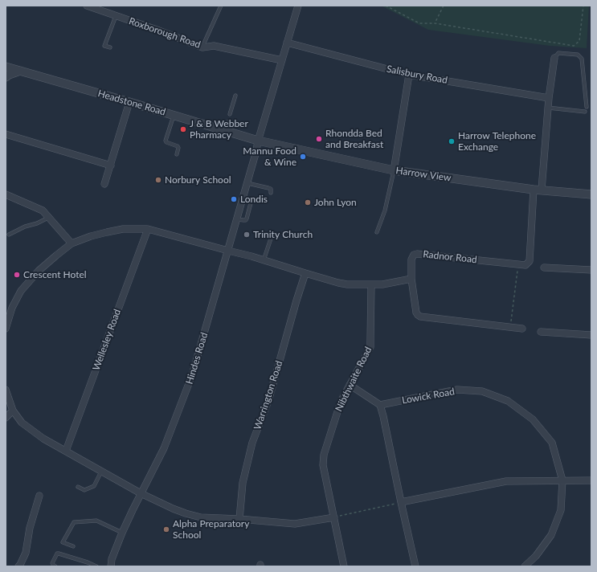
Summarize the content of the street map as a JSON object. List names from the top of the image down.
{
  "streets": {
    "street": [
      "Roxborough Road",
      "Salisbury Road",
      "Headstone Road",
      "Harrow View",
      "Radnor Road",
      "Wellesley Road",
      "Hindes Road",
      "Nibthwaite Road",
      "Warrington Road",
      "Lowick Road"
    ]
  },
  "crossings": [
    ["Roxborough Road", "Hindes Road"],
    ["Salisbury Road", "Hindes Road"],
    ["Headstone Road", "Harrow View"],
    ["Headstone Road", "Hindes Road"],
    ["Harrow View", "Hindes Road"]
  ],
  "places": [
    "J & B Webber Pharmacy",
    "Rhondda Bed and Breakfast",
    "Harrow Telephone Exchange",
    "Mannu Food & Wine",
    "Norbury School",
    "Londis",
    "John Lyon",
    "Trinity Church",
    "Crescent Hotel",
    "Alpha Preparatory School"
  ]
}
